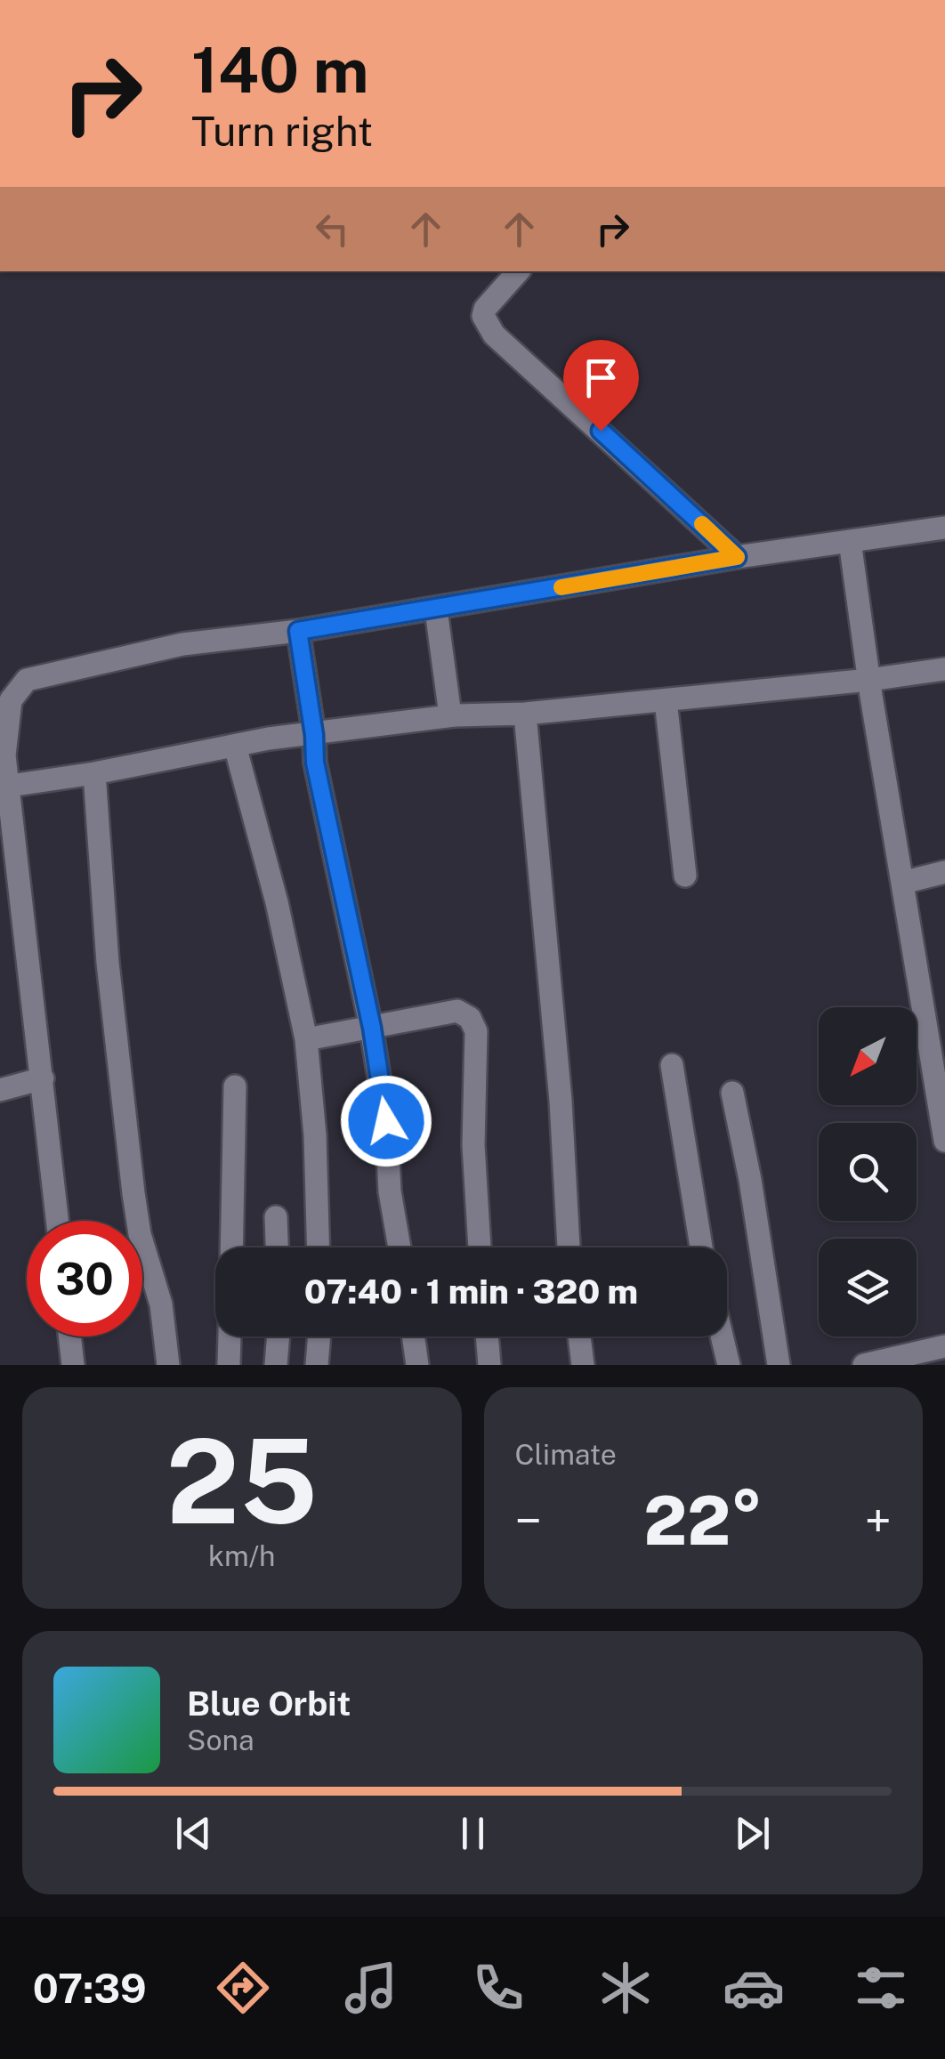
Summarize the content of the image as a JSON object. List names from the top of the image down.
{
  "north": "bottom left",
  "page": {
    "turn": ["140 m", "Turn right"],
    "limit": "30",
    "trip": "07:40 · 1 min · 320 m",
    "tile": [
      ["25", "km/h"],
      "Climate"
    ],
    "heat": ["−", "22°", "+"],
    "song": ["Blue Orbit", "Sona"],
    "tabs": "07:39"
  }
}
